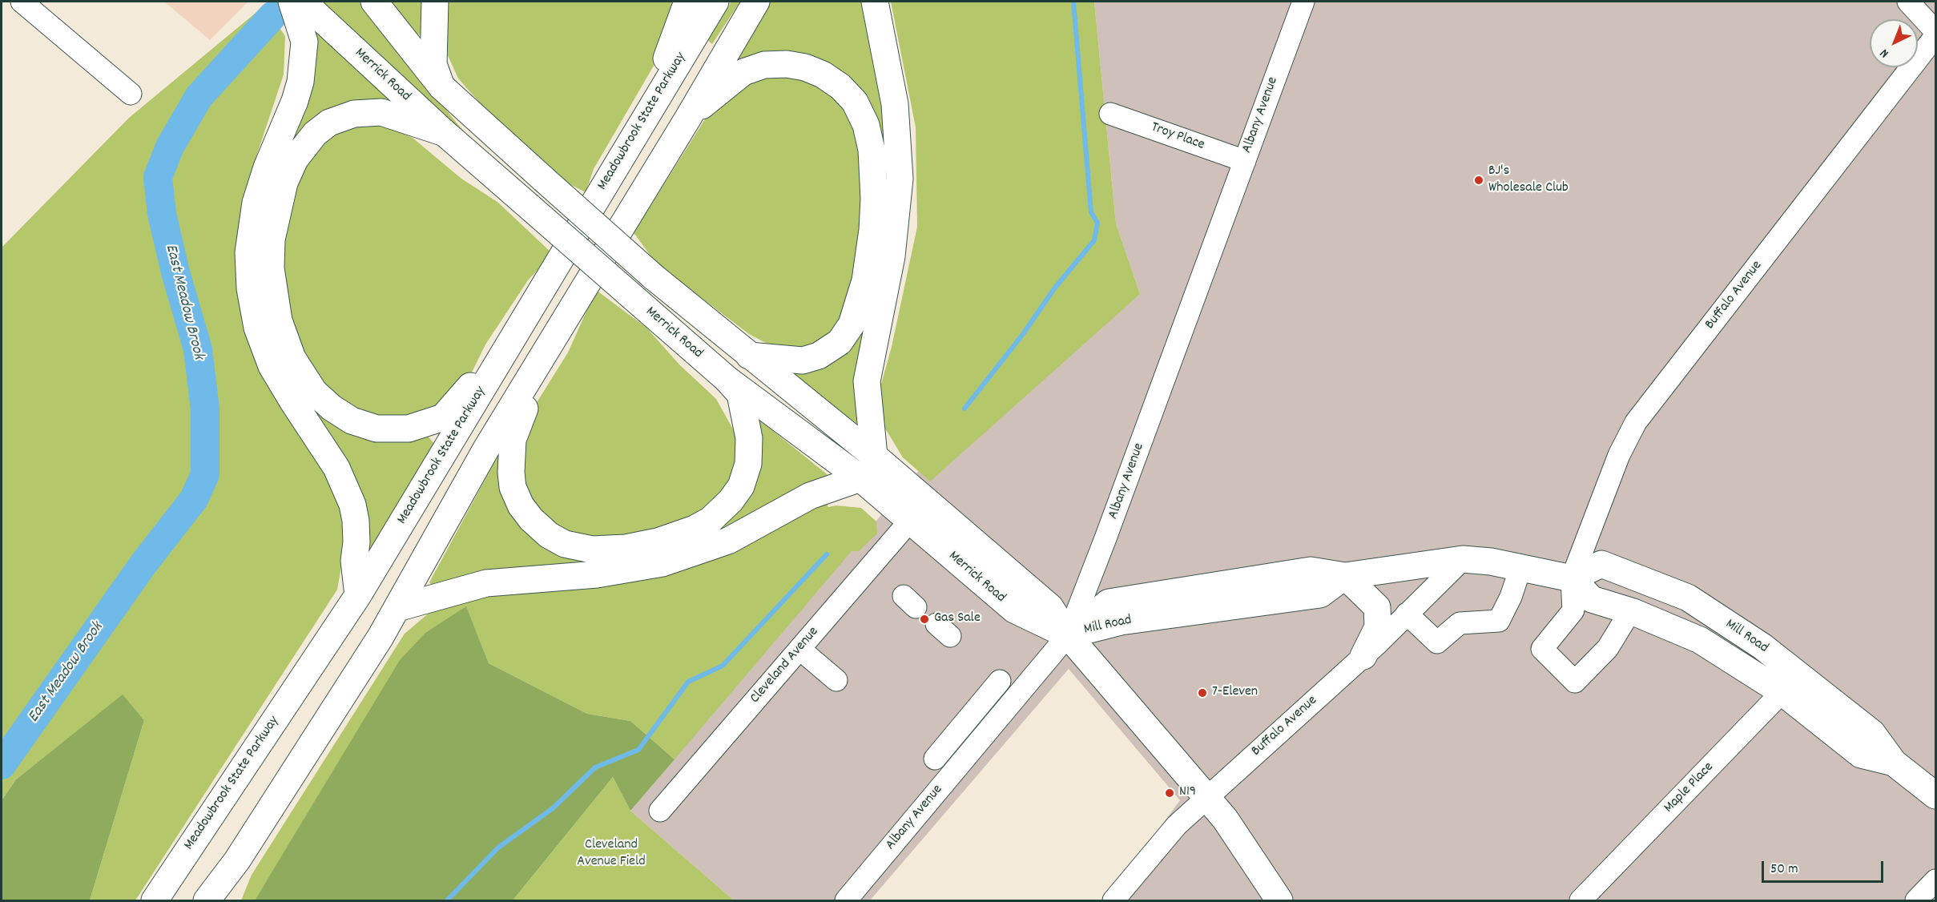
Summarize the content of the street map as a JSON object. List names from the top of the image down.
{
  "streets": {
    "main road": ["Merrick Road", "Meadowbrook State Parkway", "Mill Road"],
    "street": [
      "Albany Avenue",
      "Troy Place",
      "Buffalo Avenue",
      "Cleveland Avenue",
      "Maple Place"
    ]
  },
  "crossings": [
    ["Merrick Road", "Albany Avenue"],
    ["Merrick Road", "Buffalo Avenue"],
    ["Merrick Road", "Mill Road"],
    ["Merrick Road", "Cleveland Avenue"],
    ["Albany Avenue", "Troy Place"],
    ["Albany Avenue", "Mill Road"],
    ["Buffalo Avenue", "Mill Road"],
    ["Mill Road", "Maple Place"]
  ],
  "water": ["East Meadow Brook"],
  "parks": ["Cleveland Avenue Field"],
  "places": [
    "BJ's Wholesale Club",
    "Gas Sale",
    "7-Eleven",
    "N19"
  ],
  "scale_bar": "50 m",
  "north": "bottom left"
}
